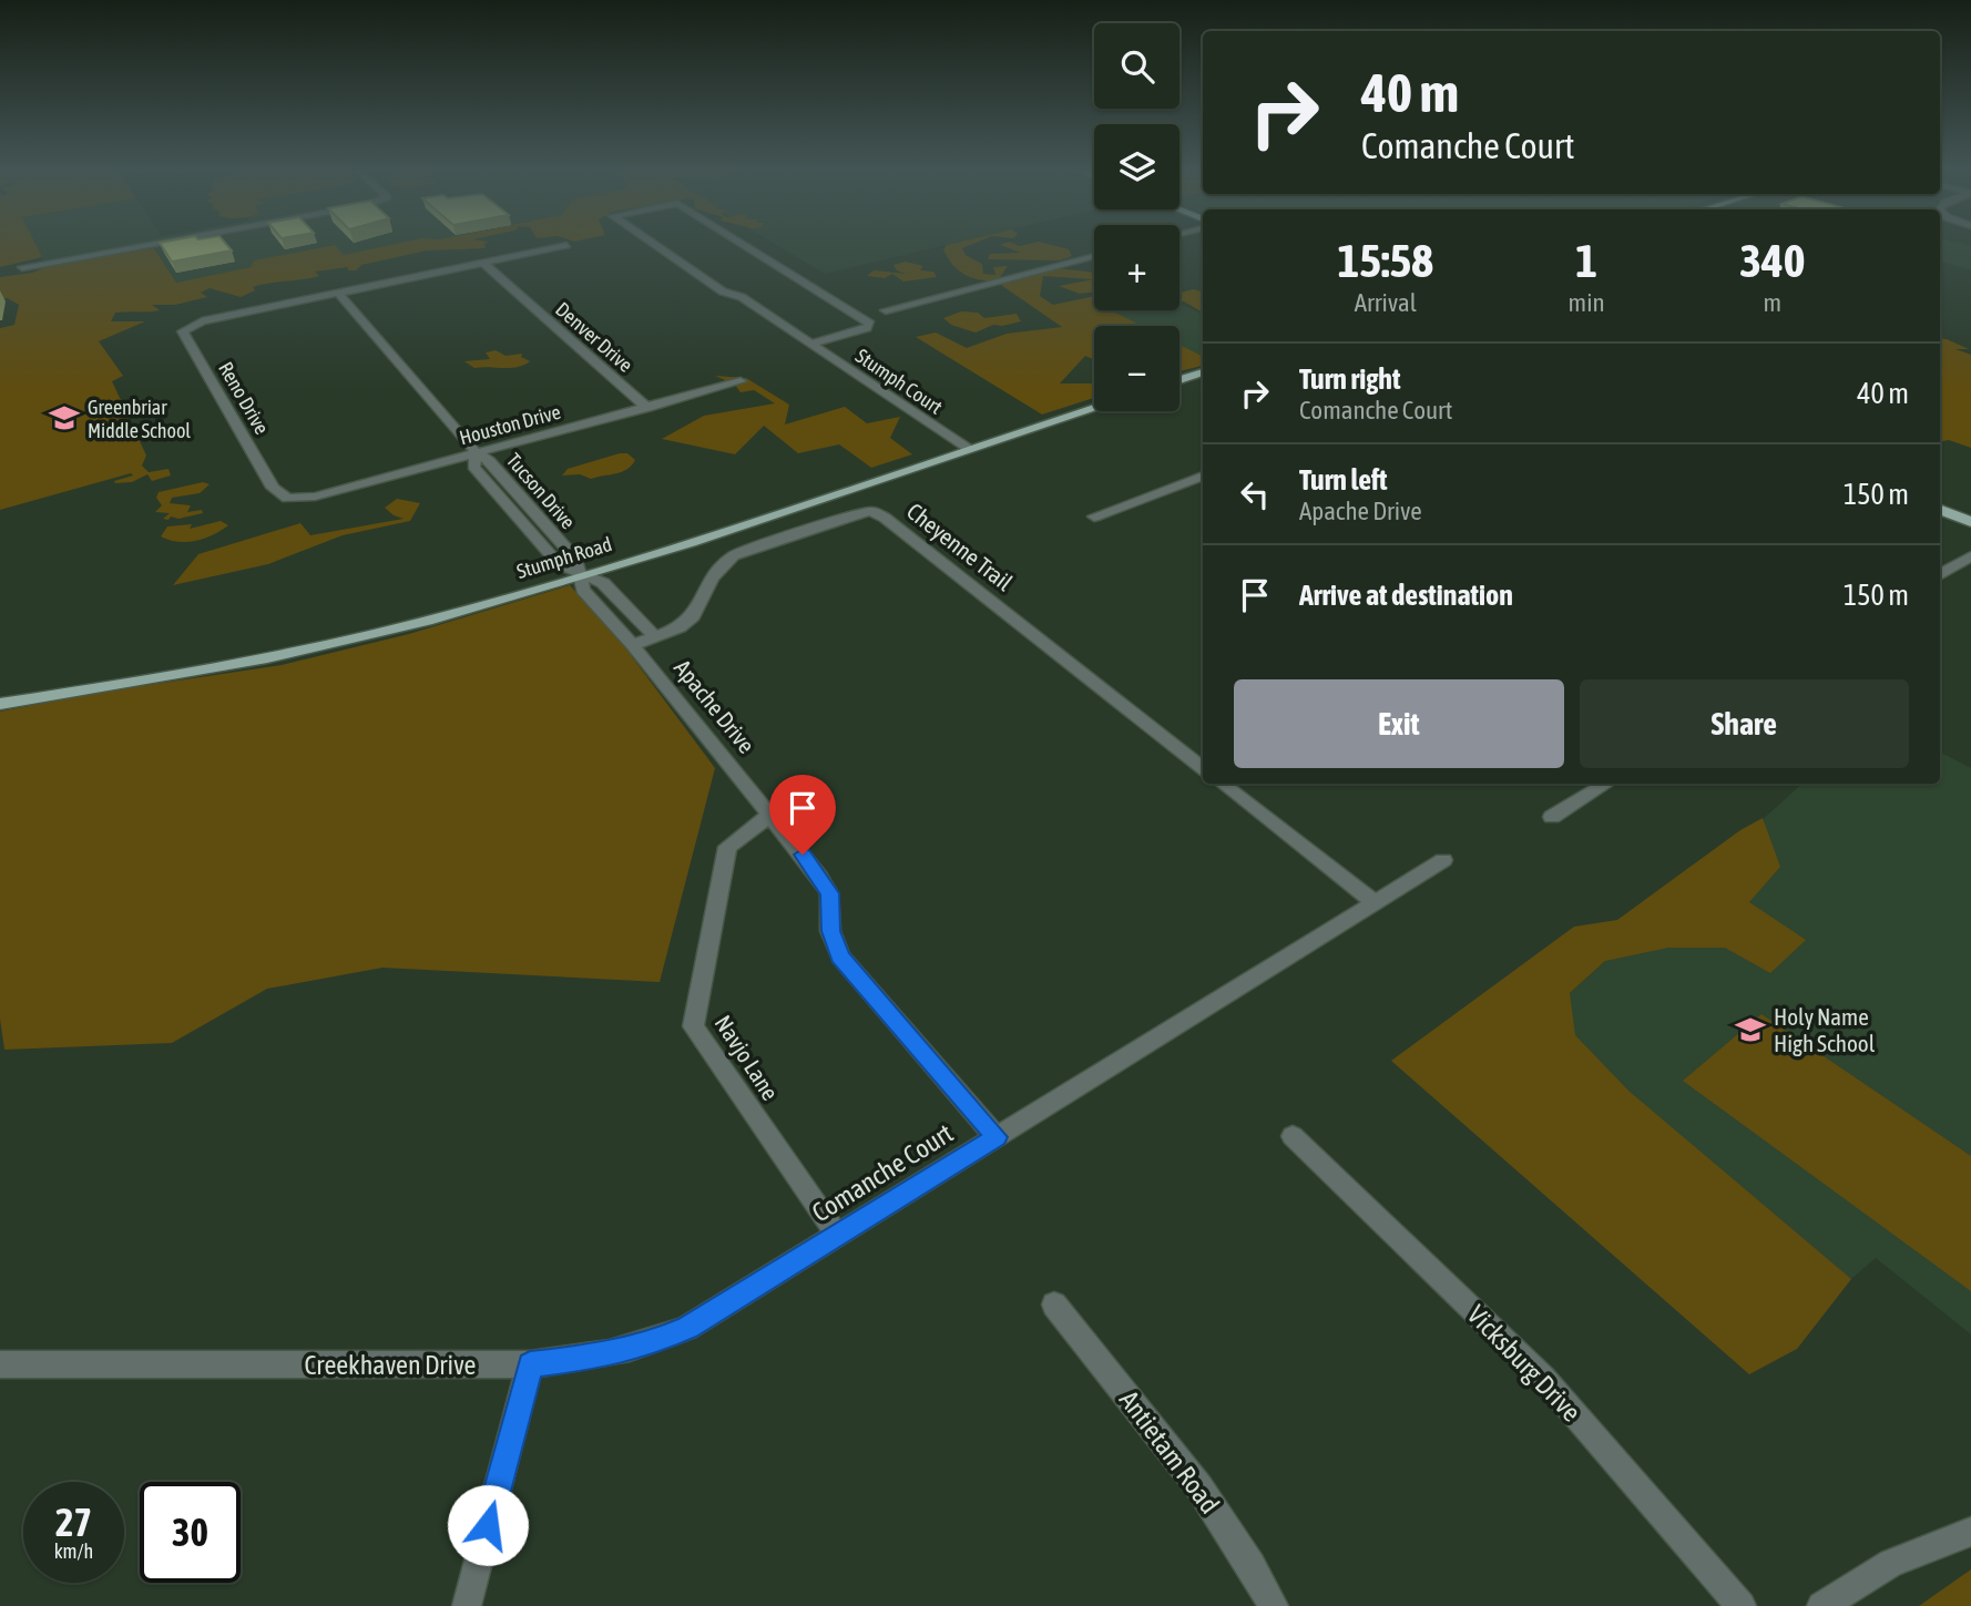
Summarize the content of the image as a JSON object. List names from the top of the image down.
{
  "streets": {
    "main road": ["Stumph Road"],
    "street": [
      "Denver Drive",
      "Stumph Court",
      "Reno Drive",
      "Houston Drive",
      "Tucson Drive",
      "Cheyenne Trail",
      "Apache Drive",
      "Navjo Lane",
      "Comanche Court",
      "Vicksburg Drive",
      "Creekhaven Drive",
      "Antietam Road"
    ]
  },
  "crossings": [
    ["Denver Drive", "Houston Drive"],
    ["Stumph Court", "Stumph Road"],
    ["Reno Drive", "Houston Drive"],
    ["Reno Drive", "Tucson Drive"],
    ["Houston Drive", "Tucson Drive"],
    ["Tucson Drive", "Stumph Road"],
    ["Tucson Drive", "Apache Drive"],
    ["Cheyenne Trail", "Apache Drive"],
    ["Stumph Road", "Apache Drive"],
    ["Apache Drive", "Navjo Lane"],
    ["Apache Drive", "Comanche Court"],
    ["Navjo Lane", "Comanche Court"],
    ["Comanche Court", "Creekhaven Drive"]
  ],
  "places": {
    "school or university": ["Greenbriar Middle School", "Holy Name High School"]
  },
  "page": {
    "map_buttons": ["+", "−"],
    "turn": ["40 m", "Comanche Court"],
    "eta": [
      "15:58",
      "Arrival",
      "1",
      "min",
      "340",
      "m"
    ],
    "list": [
      {
        "name": "Turn right",
        "note": "Comanche Court",
        "value": "40 m"
      },
      {
        "name": "Turn left",
        "note": "Apache Drive",
        "value": "150 m"
      },
      {
        "name": "Arrive at destination",
        "value": "150 m"
      }
    ],
    "buttons": ["Exit", "Share"],
    "speed": "27 km/h",
    "limit": "30"
  }
}
